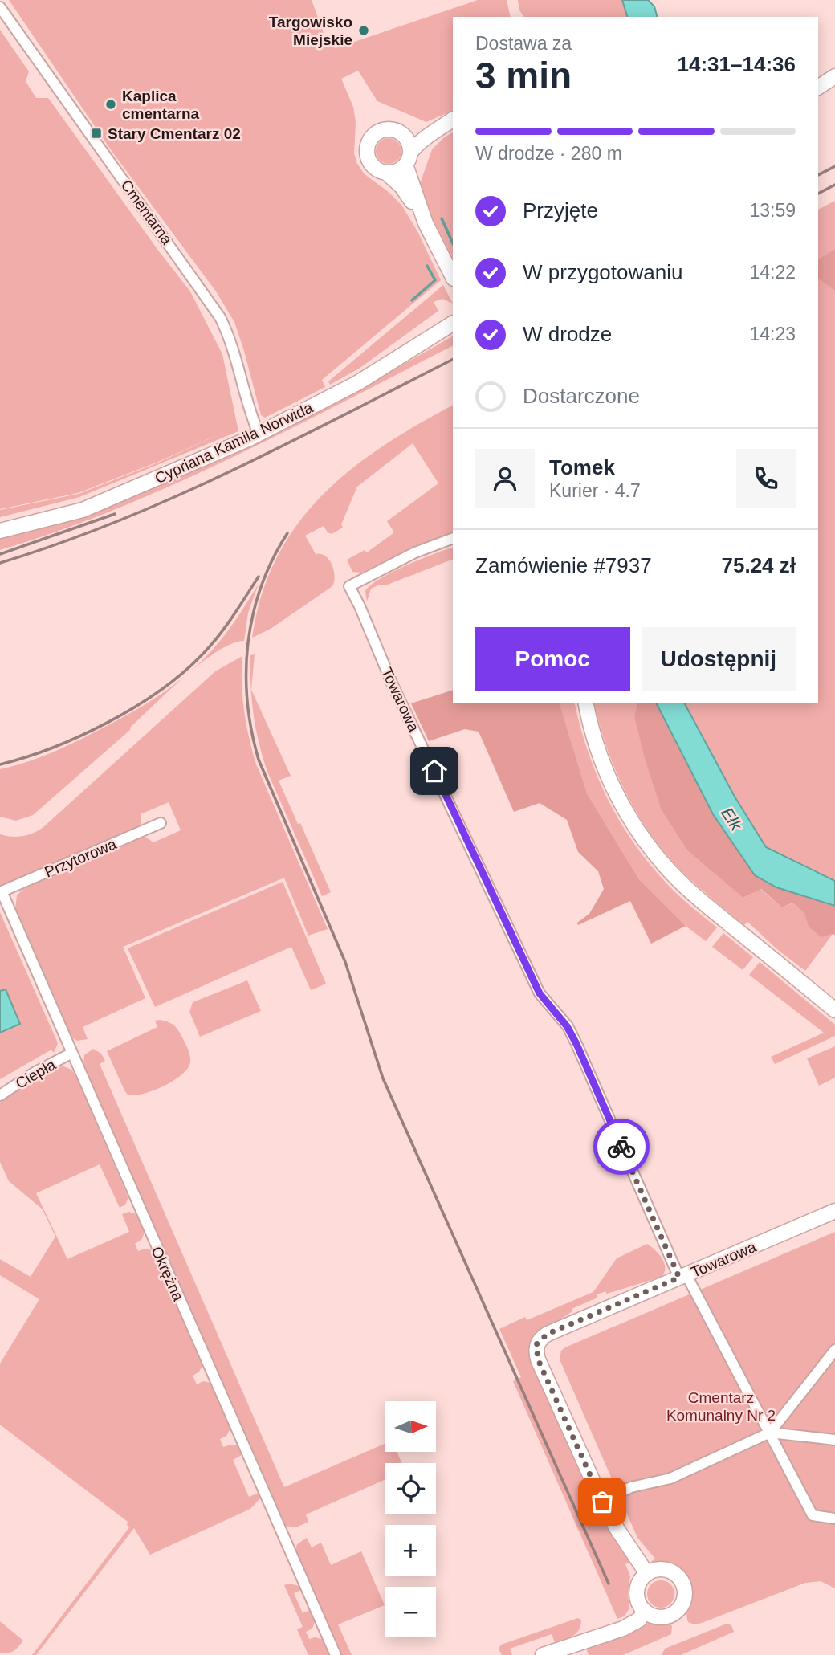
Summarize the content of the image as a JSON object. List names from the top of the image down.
{
  "streets": {
    "street": [
      "Cmentarna",
      "Cypriana Kamila Norwida",
      "Towarowa",
      "Przytorowa",
      "Ciepła",
      "Okrężna"
    ]
  },
  "crossings": [
    ["Cmentarna", "Cypriana Kamila Norwida"],
    ["Przytorowa", "Okrężna"],
    ["Ciepła", "Okrężna"]
  ],
  "water": ["Ełk"],
  "parks": ["Cmentarz Komunalny Nr 2"],
  "places": {
    "other": ["Targowisko Miejskie", "Kaplica cmentarna"],
    "transit": ["Stary Cmentarz 02"]
  },
  "north": "right",
  "page": {
    "heading": ["3 min", "Dostawa za", "14:31–14:36"],
    "panel": [
      "Tomek",
      "Kurier · 4.7",
      "Zamówienie #7937",
      "75.24 zł"
    ],
    "bar": "W drodze · 280 m",
    "list": [
      ["Przyjęte", "13:59"],
      ["W przygotowaniu", "14:22"],
      ["W drodze", "14:23"],
      "Dostarczone"
    ],
    "buttons": ["Pomoc", "Udostępnij"],
    "map_buttons": ["+", "−"]
  }
}
